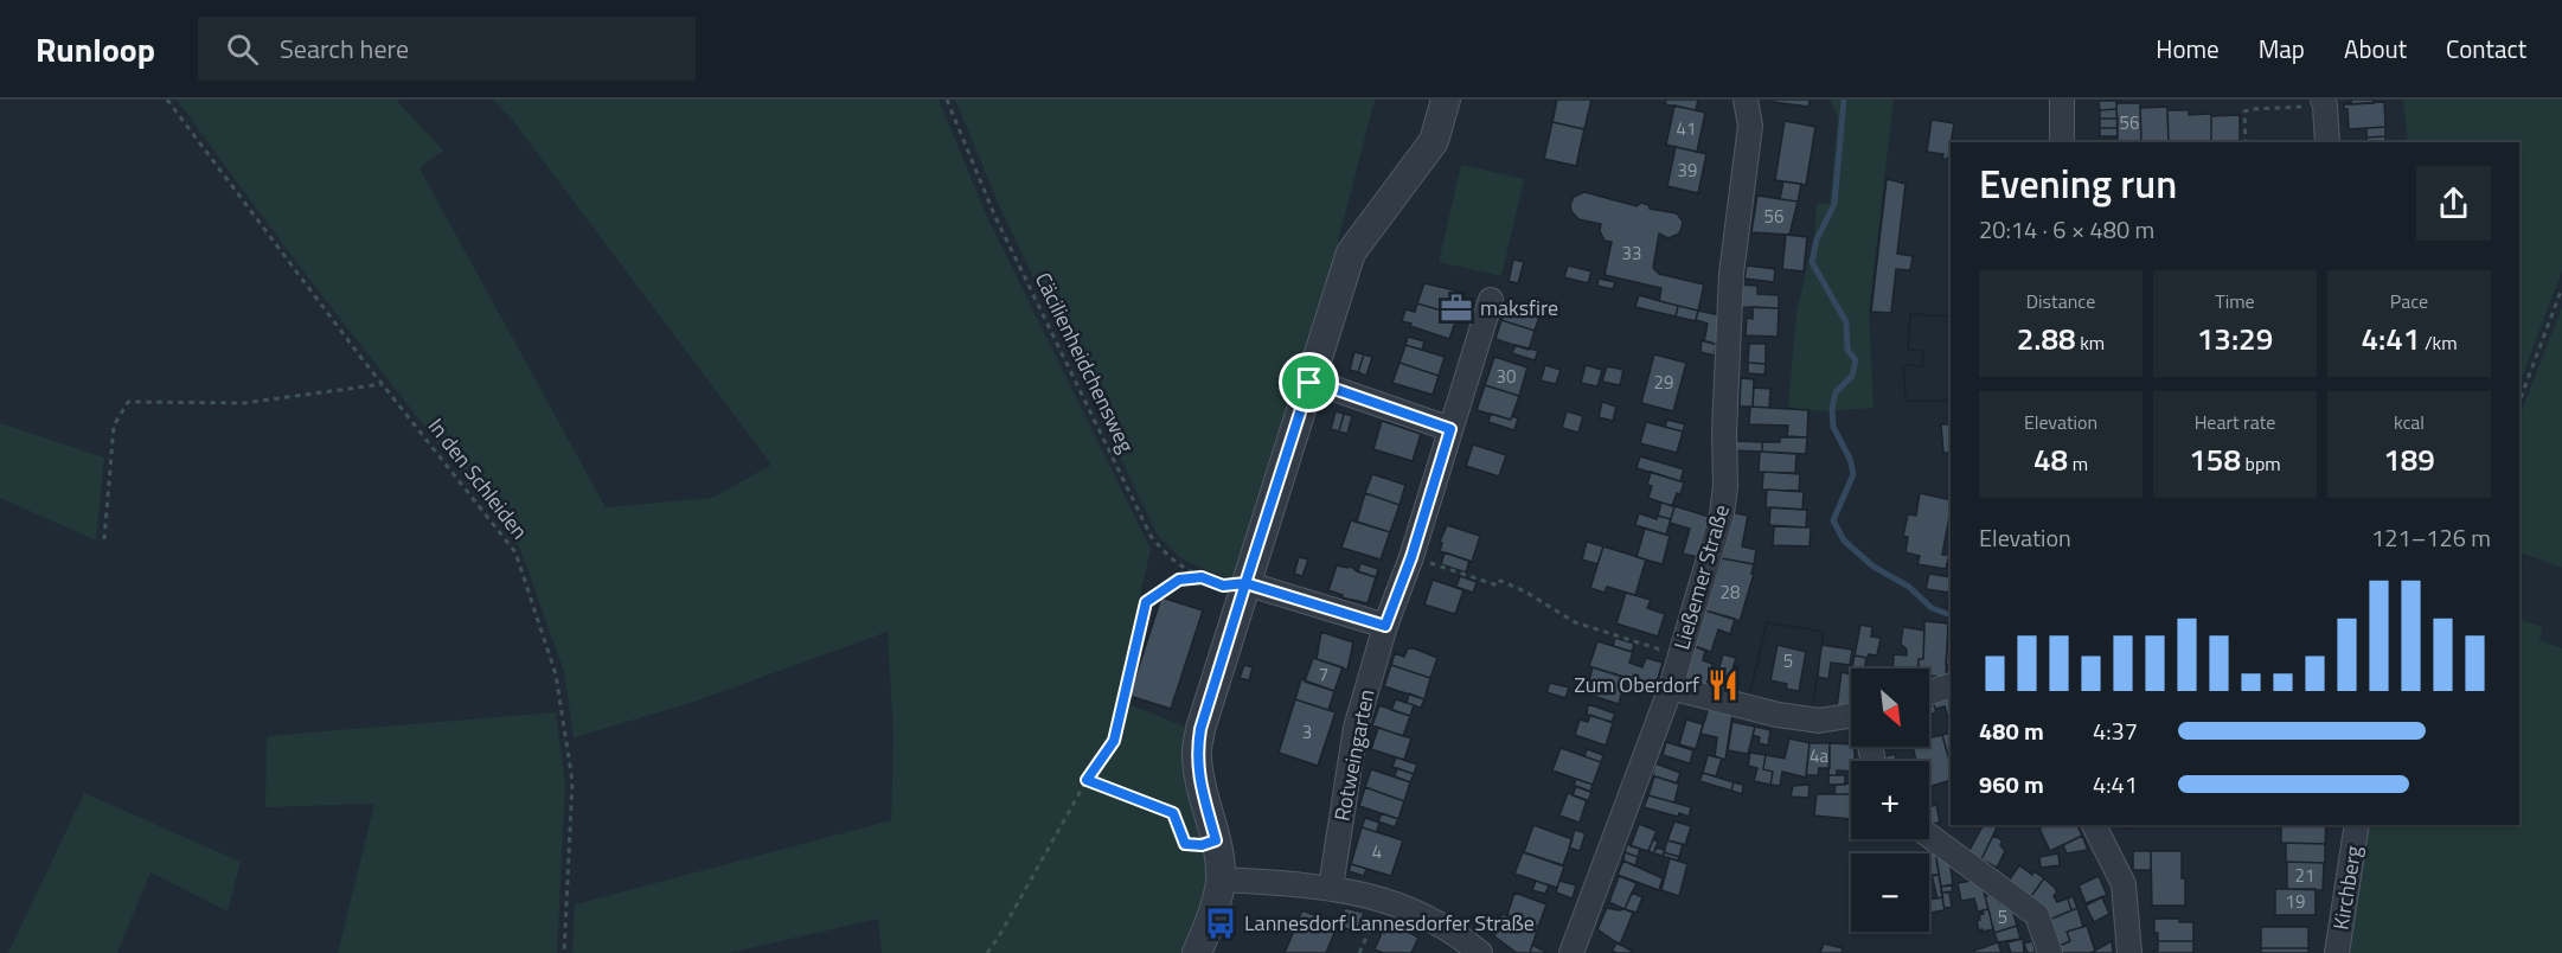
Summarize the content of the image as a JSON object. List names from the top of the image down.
{
  "streets": {
    "street": ["Ließemer Straße", "Rotweingarten", "Kirchberg"],
    "path": ["Cäcilienheidchensweg", "In den Schleiden"]
  },
  "places": {
    "office": ["maksfire"],
    "restaurant": ["Zum Oberdorf"],
    "bus stop": ["Lannesdorf Lannesdorfer Straße"]
  },
  "house_numbers": [
    "56",
    "41",
    "39",
    "56",
    "33",
    "30",
    "29",
    "28",
    "5",
    "7",
    "3",
    "4a",
    "4",
    "21",
    "19",
    "5"
  ],
  "north": "bottom right",
  "page": {
    "header": "Runloop",
    "search": "Search here",
    "nav": [
      "Home",
      "Map",
      "About",
      "Contact"
    ],
    "heading": ["Evening run", "20:14 · 6 × 480 m"],
    "stats": [
      ["Distance", "2.88 km"],
      ["Time", "13:29"],
      ["Pace", "4:41 /km"],
      ["Elevation", "48 m"],
      ["Heart rate", "158 bpm"],
      ["kcal", "189"]
    ],
    "chart": ["Elevation", "121–126 m"],
    "map_buttons": ["+", "−"],
    "list": [
      {
        "name": "480 m",
        "note": "4:37"
      },
      {
        "name": "960 m",
        "note": "4:41"
      }
    ]
  }
}
